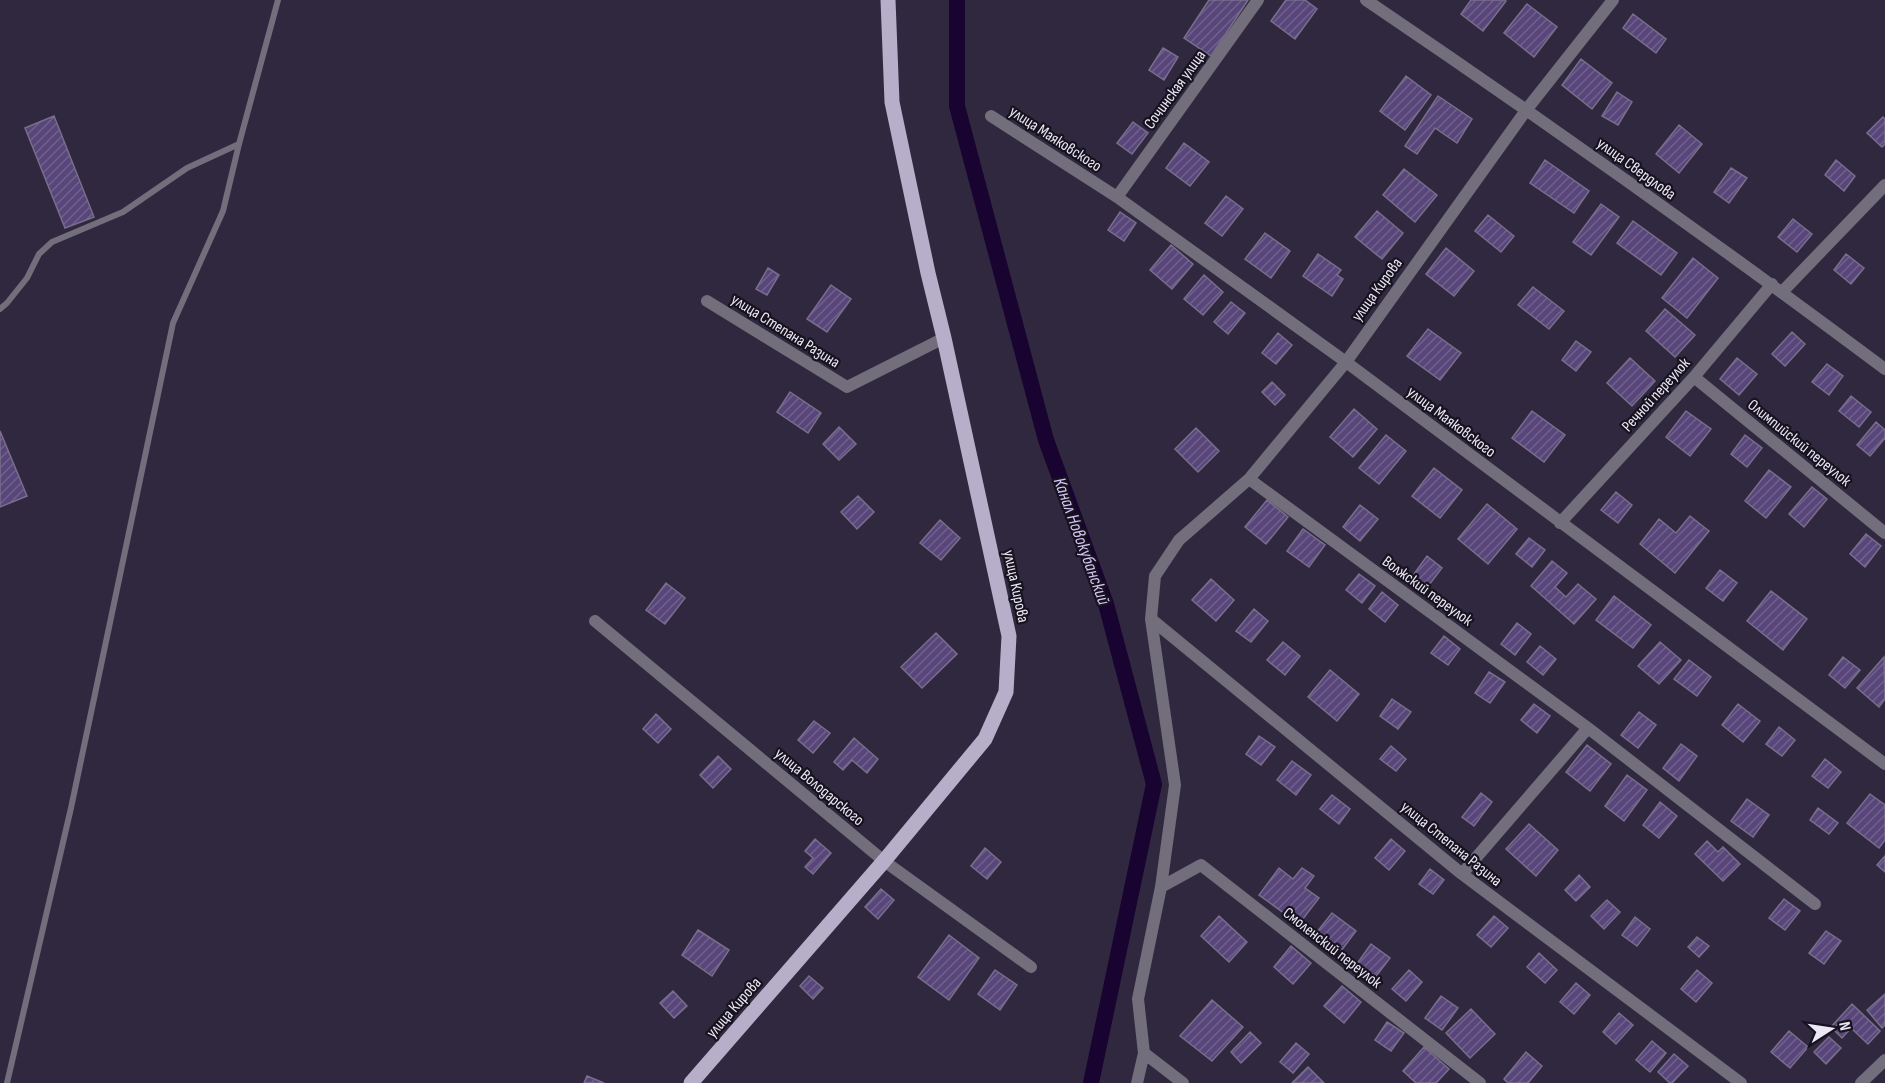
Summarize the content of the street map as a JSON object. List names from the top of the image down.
{
  "streets": {
    "main road": ["улица Кирова"],
    "street": [
      "Сочинская улица",
      "улица Маяковского",
      "улица Свердлова",
      "улица Степана Разина",
      "Речной переулок",
      "Олимпийский переулок",
      "Волжский переулок",
      "улица Володарского",
      "Смоленский переулок"
    ]
  },
  "crossings": [
    ["Сочинская улица", "улица Маяковского"],
    ["улица Маяковского", "улица Кирова"],
    ["улица Маяковского", "Речной переулок"],
    ["улица Свердлова", "улица Кирова"],
    ["улица Свердлова", "Речной переулок"],
    ["улица Кирова", "улица Степана Разина"],
    ["улица Кирова", "Волжский переулок"],
    ["улица Кирова", "улица Володарского"],
    ["улица Кирова", "Смоленский переулок"],
    ["Речной переулок", "Олимпийский переулок"]
  ],
  "water": ["Канал Новокубанский"],
  "north": "right"
}
